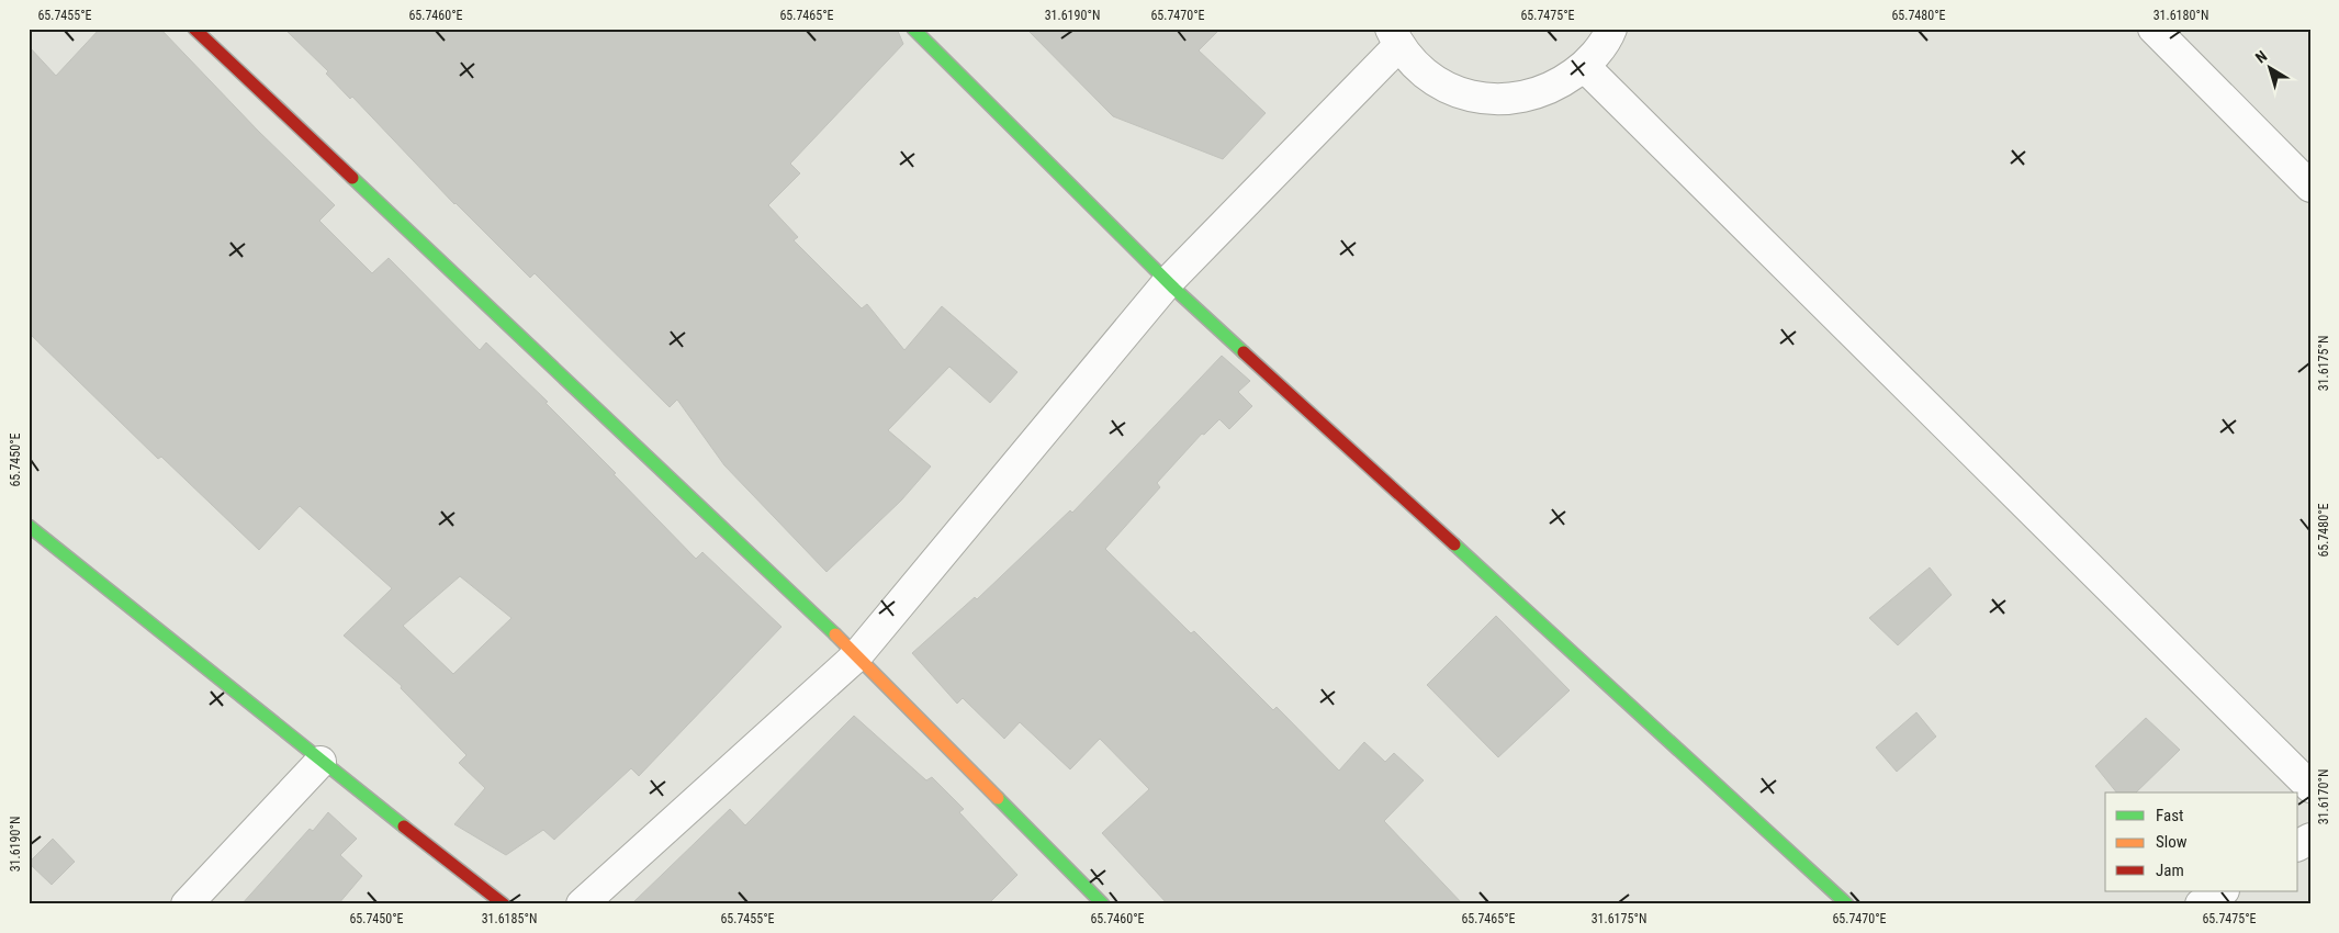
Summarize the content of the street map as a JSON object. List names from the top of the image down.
{
  "legend": ["Fast", "Slow", "Jam"],
  "north": "top left",
  "coordinates": [
    "65.7455°E",
    "65.7460°E",
    "65.7465°E",
    "31.6190°N",
    "65.7470°E",
    "65.7475°E",
    "65.7480°E",
    "31.6180°N",
    "31.6175°N",
    "65.7450°E",
    "31.6170°N",
    "31.6185°N"
  ]
}
